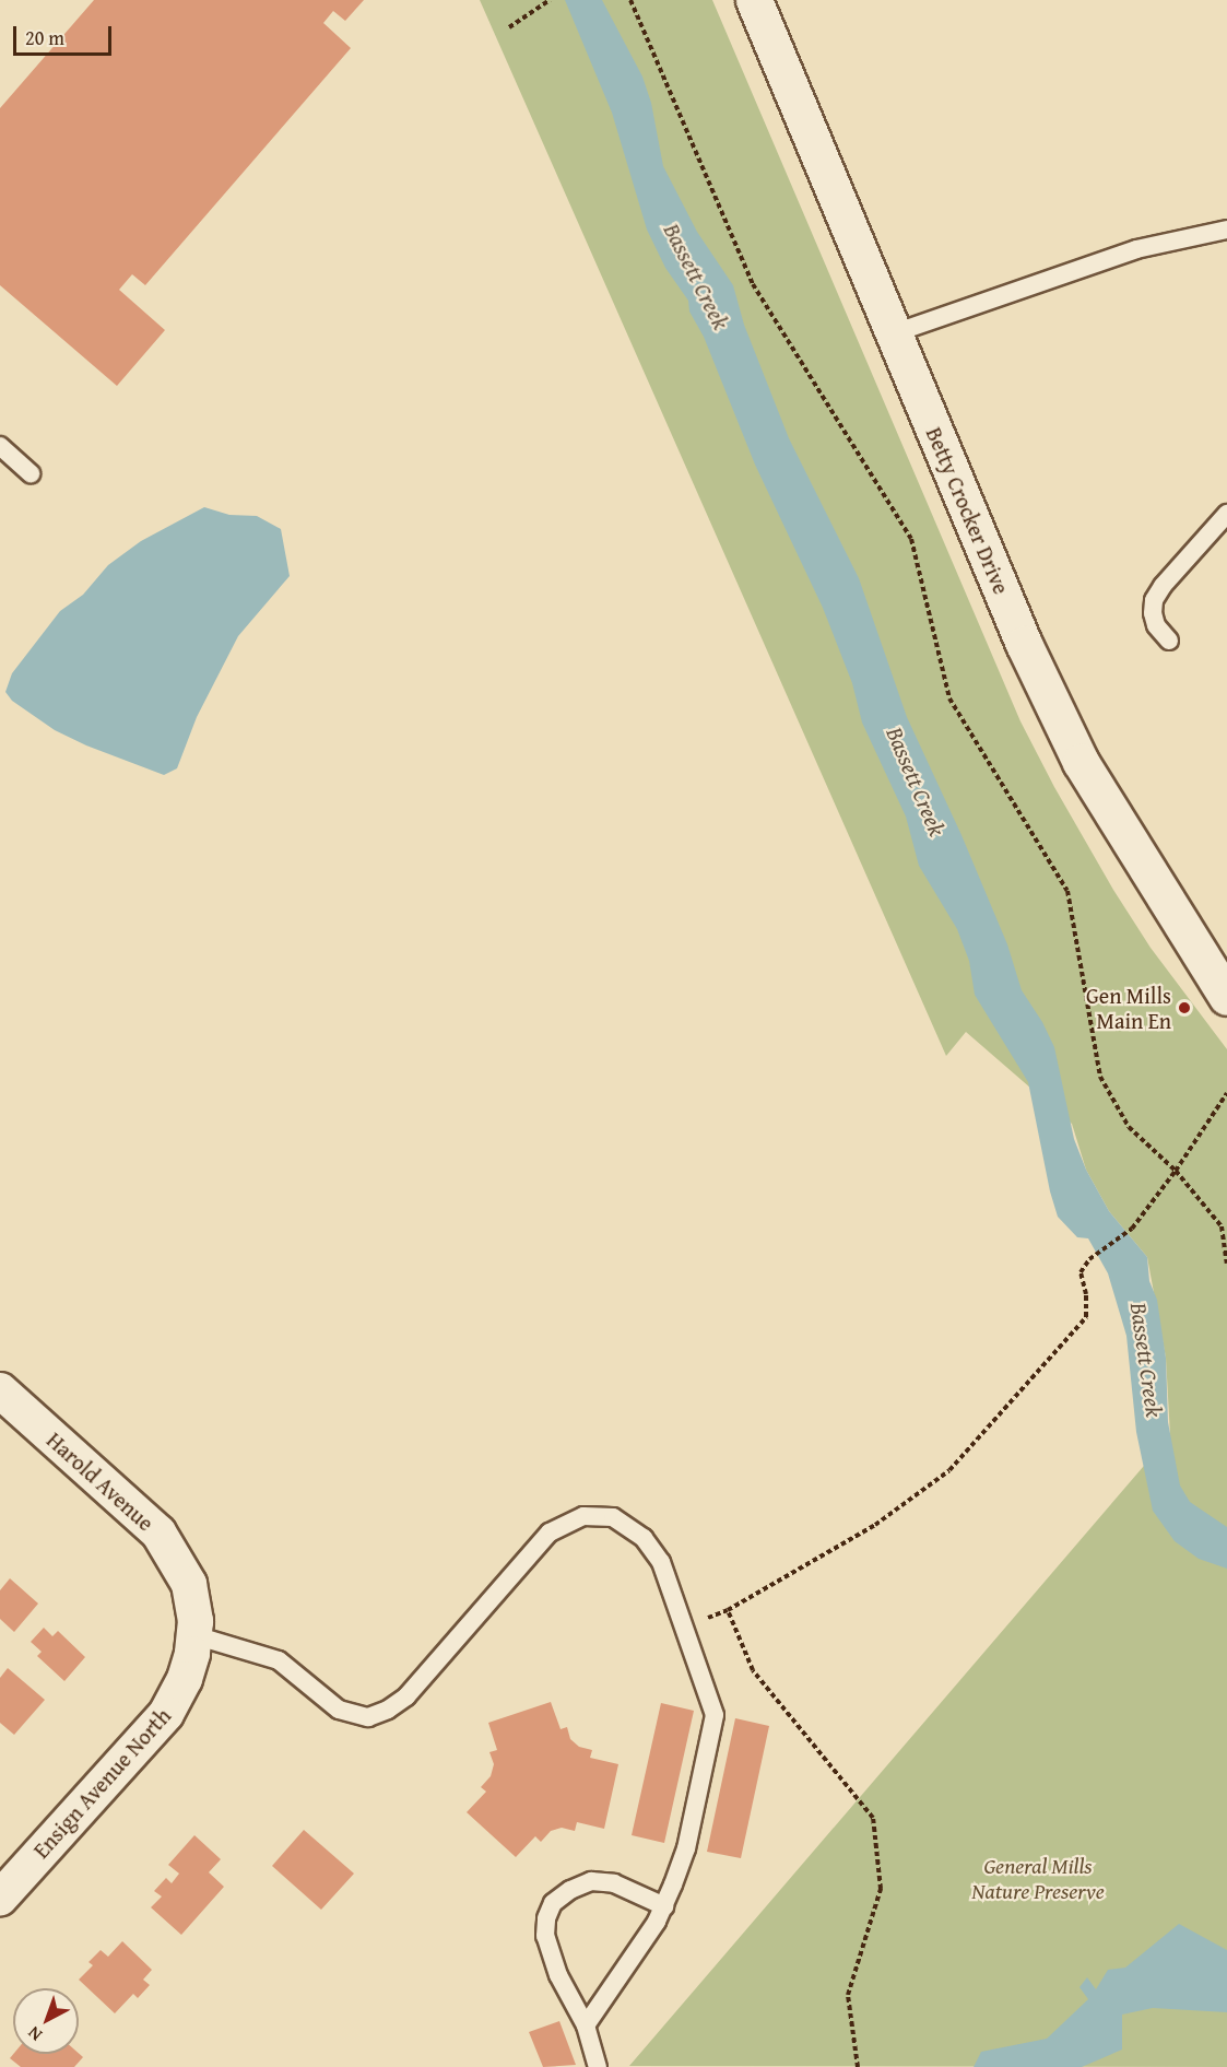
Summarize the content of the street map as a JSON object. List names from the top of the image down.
{
  "streets": {
    "street": ["Betty Crocker Drive", "Harold Avenue", "Ensign Avenue North"]
  },
  "crossings": [
    ["Harold Avenue", "Ensign Avenue North"]
  ],
  "water": ["Bassett Creek"],
  "parks": ["General Mills Nature Preserve"],
  "places": ["Gen Mills Main En"],
  "scale_bar": "20 m",
  "north": "bottom left"
}
